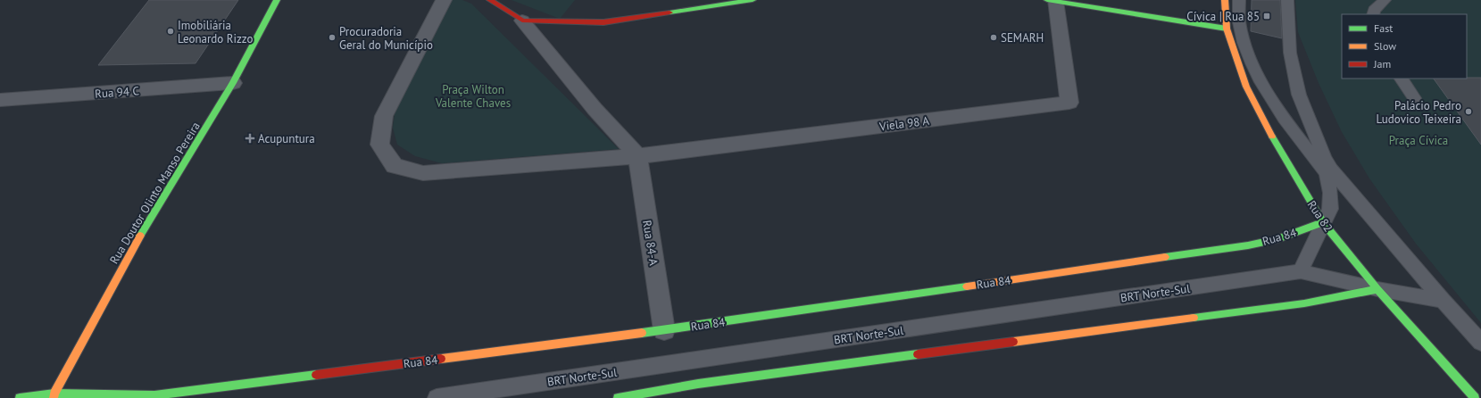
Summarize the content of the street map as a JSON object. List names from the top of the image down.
{
  "streets": {
    "main road": ["Rua Doutor Olinto Manso Pereira", "Rua 82", "Rua 84"],
    "street": ["Rua 94 C", "Viela 98 A", "Rua 84-A"],
    "lane": ["BRT Norte-Sul"]
  },
  "crossings": [
    ["Rua 94 C", "Rua Doutor Olinto Manso Pereira"],
    ["Viela 98 A", "Rua 84-A"],
    ["Rua Doutor Olinto Manso Pereira", "Rua 84"],
    ["Rua 82", "Rua 84"],
    ["Rua 84", "Rua 84-A"]
  ],
  "parks": ["Praça Wilton Valente Chaves", "Praça Cívica"],
  "places": {
    "transit": ["Cívica | Rua 85"],
    "other": [
      "Imobiliária Leonardo Rizzo",
      "Procuradoria Geral do Município",
      "SEMARH",
      "Palácio Pedro Ludovico Teixeira"
    ],
    "health": ["Acupuntura"]
  },
  "legend": ["Fast", "Slow", "Jam"]
}
